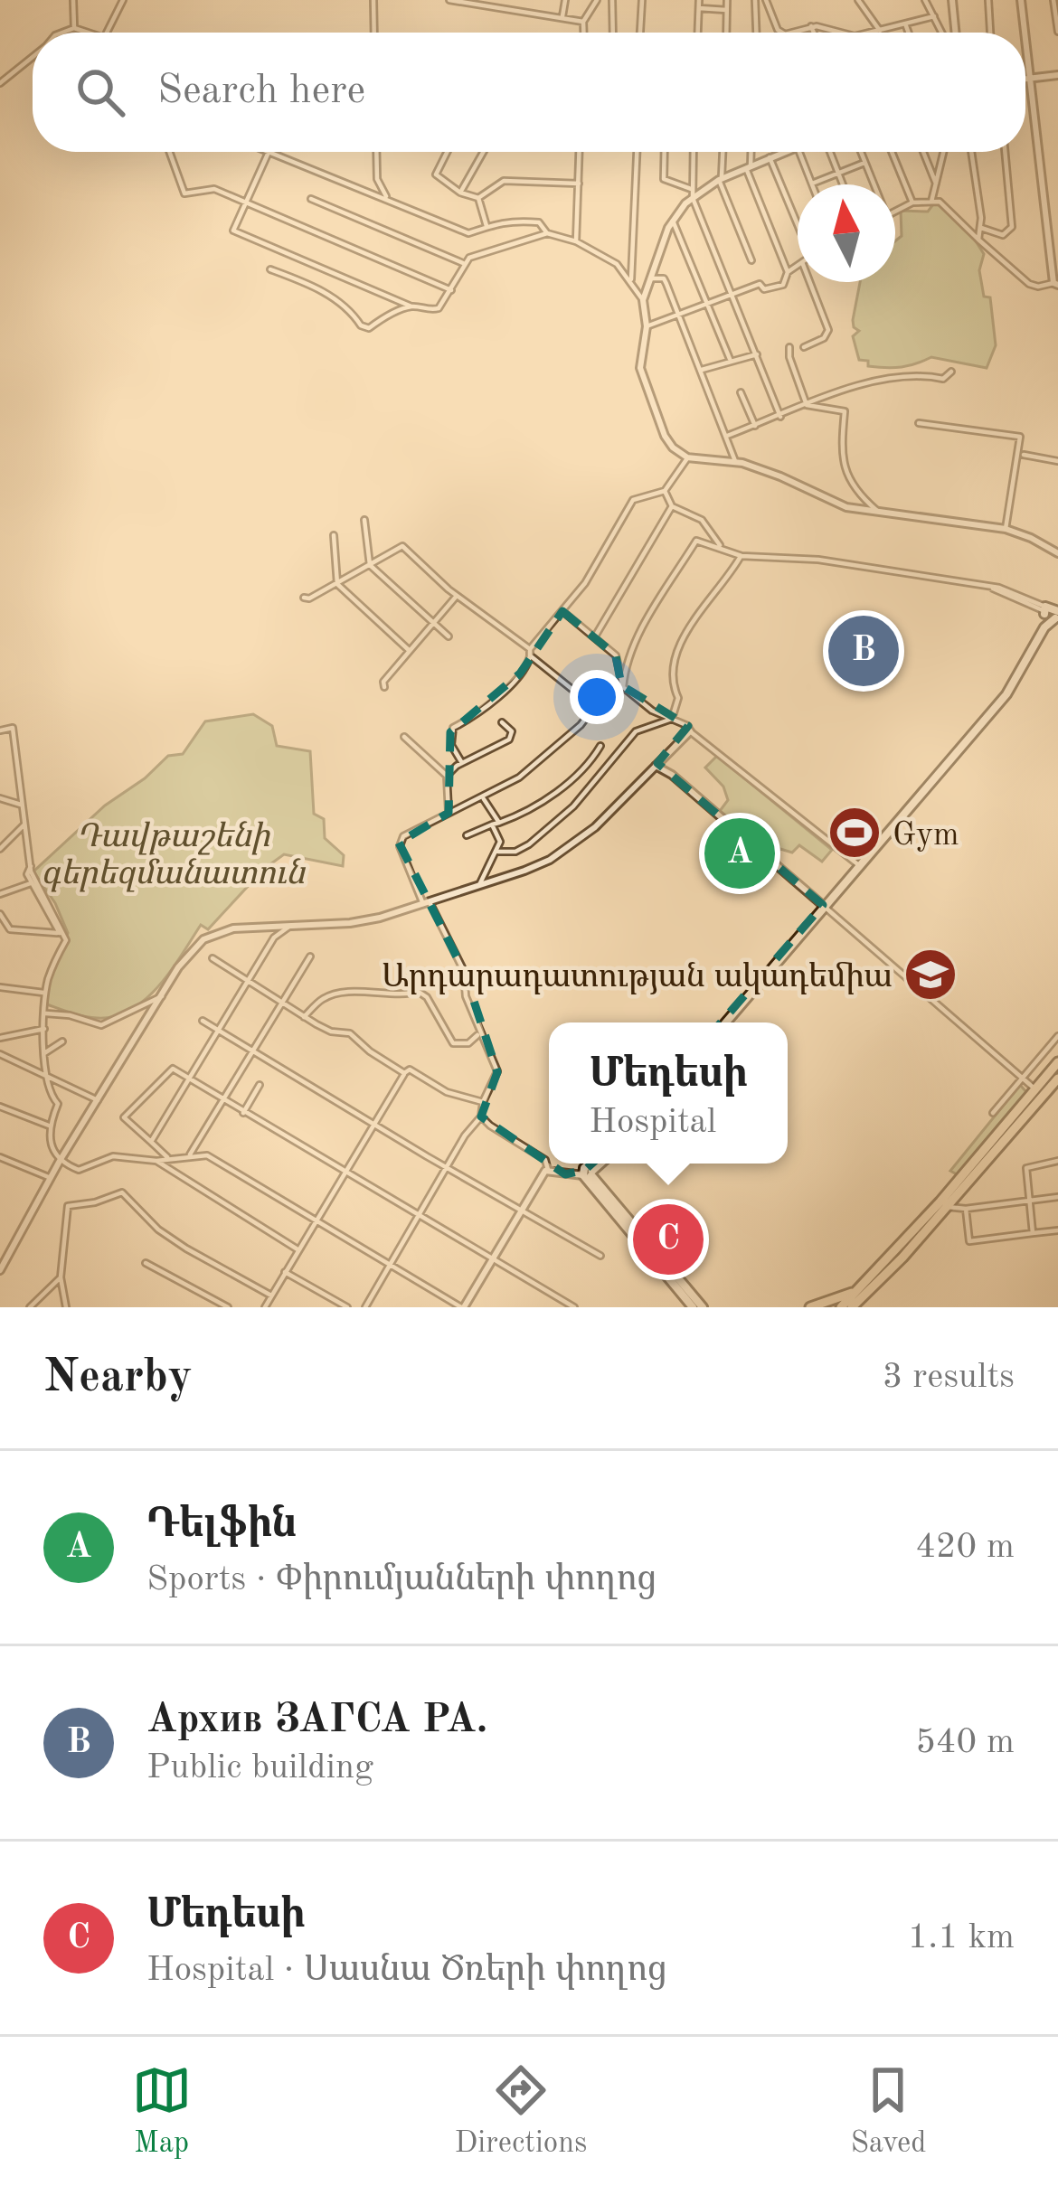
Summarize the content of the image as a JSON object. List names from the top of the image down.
{
  "parks": ["Դավթաշենի գերեզմանատուն"],
  "places": {
    "sports": ["Gym"],
    "school or university": ["Արդարադատության ակադեմիա"]
  },
  "north": "top",
  "page": {
    "search": "Search here",
    "pins": ["B", "A", "C"],
    "popup": ["Մեդեսի", "Hospital"],
    "heading": ["Nearby", "3 results"],
    "list": [
      {
        "mark": "A",
        "name": "Դելֆին",
        "note": "Sports · Փիրումյանների փողոց",
        "value": "420 m"
      },
      {
        "mark": "B",
        "name": "Архив ЗАГСА РА.",
        "note": "Public building",
        "value": "540 m"
      },
      {
        "mark": "C",
        "name": "Մեդեսի",
        "note": "Hospital · Սասնա Ծռերի փողոց",
        "value": "1.1 km"
      }
    ],
    "nav": ["Map", "Directions", "Saved"]
  }
}
